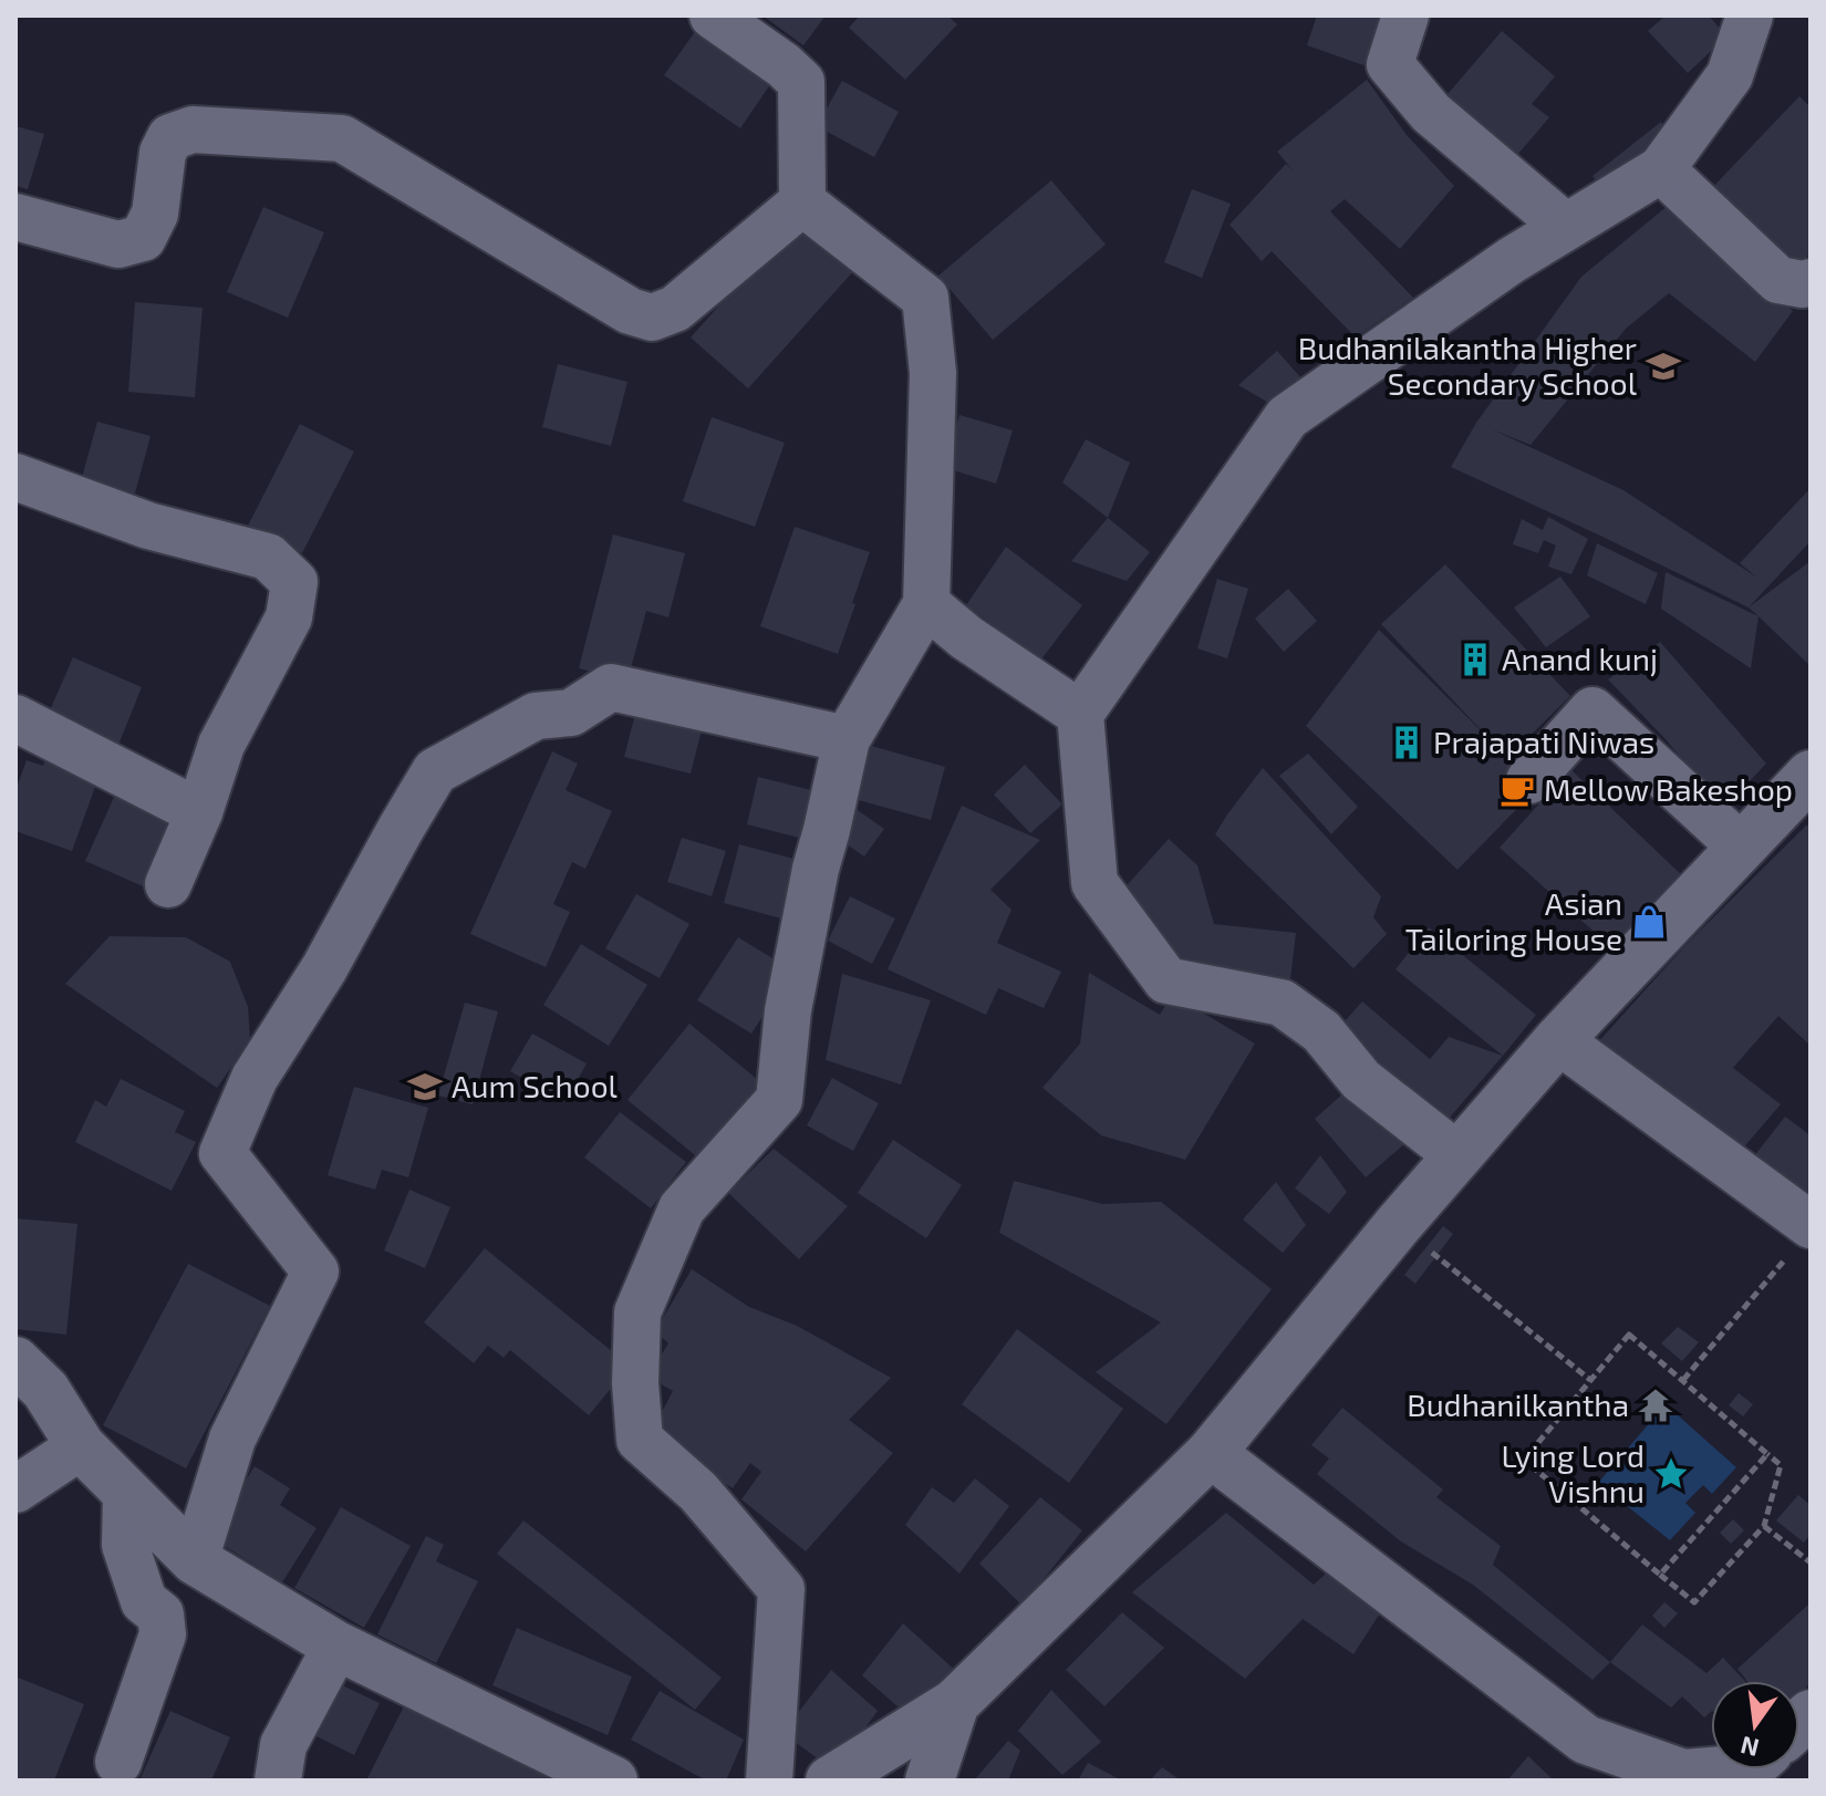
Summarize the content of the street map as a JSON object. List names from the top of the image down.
{
  "places": {
    "school or university": ["Budhanilakantha Higher Secondary School", "Aum School"],
    "building": ["Anand kunj", "Prajapati Niwas"],
    "cafe": ["Mellow Bakeshop"],
    "shop": ["Asian Tailoring House"],
    "temple": ["Budhanilkantha"],
    "place": ["Lying Lord Vishnu"]
  },
  "north": "bottom"
}
